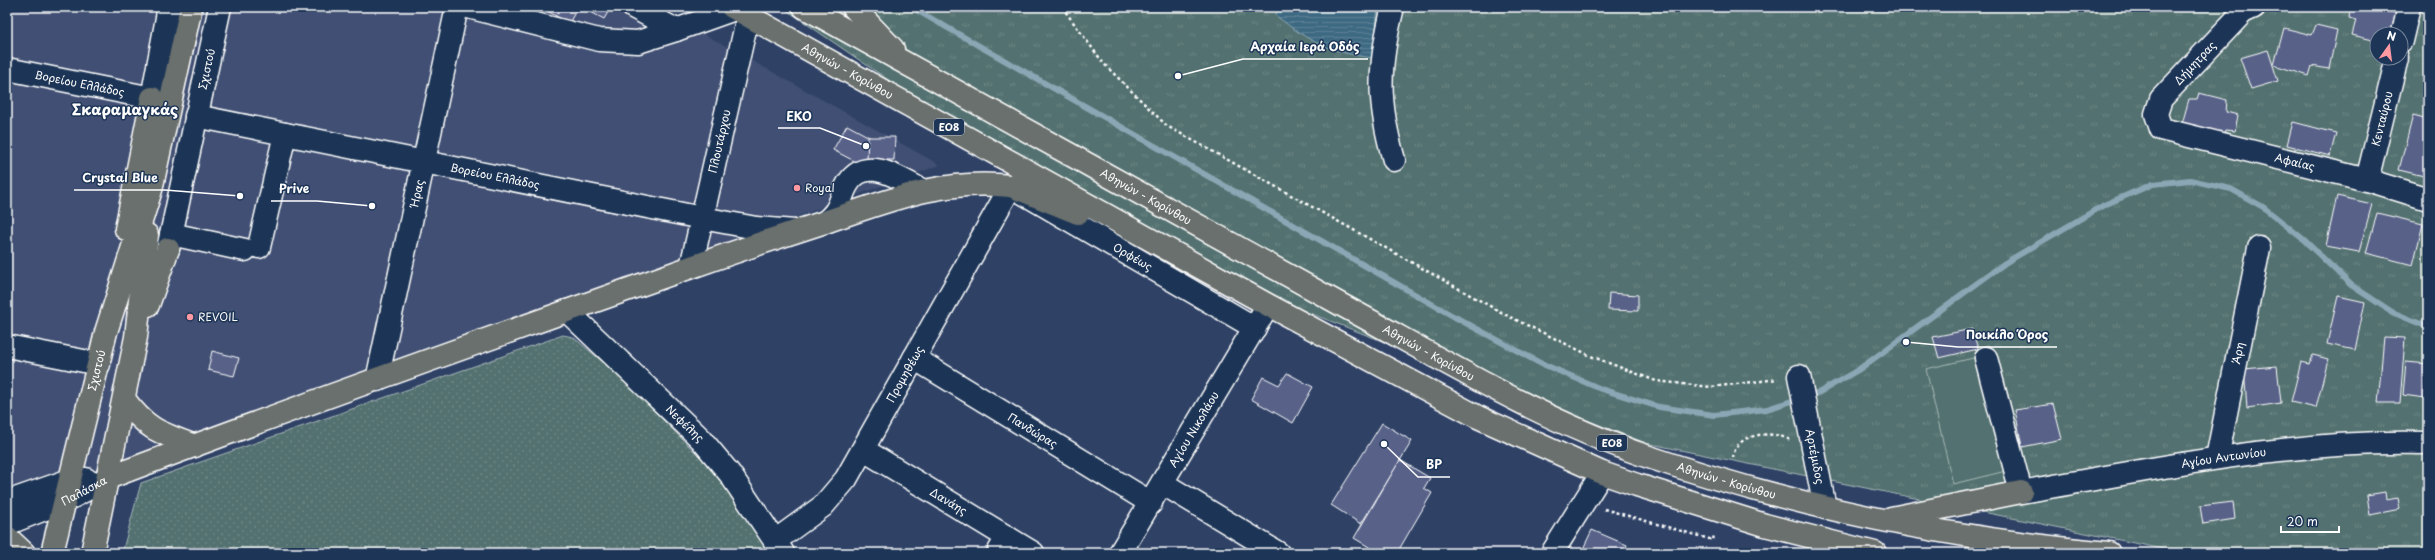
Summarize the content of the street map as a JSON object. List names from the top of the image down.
{
  "streets": {
    "main road": ["Σχιστού", "Αθηνών - Κορίνθου", "ΕΟ8"],
    "street": [
      "Δήμητρας",
      "Βορείου Ελλάδος",
      "Κενταύρου",
      "Πλουτάρχου",
      "Αφαίας",
      "Ήρας",
      "Ορφέως",
      "Άρη",
      "Προμηθέως",
      "Νεφέλης",
      "Αγίου Νικολάου",
      "Πανδώρας",
      "Αρτέμιδος",
      "Αγίου Αντωνίου",
      "Παλάσκα",
      "Δανάης"
    ]
  },
  "crossings": [
    ["Δήμητρας", "Αφαίας"],
    ["Σχιστού", "Βορείου Ελλάδος"],
    ["Σχιστού", "Παλάσκα"],
    ["Αθηνών - Κορίνθου", "Πλουτάρχου"],
    ["Αθηνών - Κορίνθου", "Αγίου Νικολάου"],
    ["Αθηνών - Κορίνθου", "Αρτέμιδος"],
    ["Βορείου Ελλάδος", "Πλουτάρχου"],
    ["Βορείου Ελλάδος", "Ήρας"],
    ["Κενταύρου", "Αφαίας"],
    ["Ορφέως", "Προμηθέως"],
    ["Ορφέως", "Αγίου Νικολάου"],
    ["Άρη", "Αγίου Αντωνίου"],
    ["Προμηθέως", "Νεφέλης"],
    ["Προμηθέως", "Πανδώρας"],
    ["Προμηθέως", "Δανάης"],
    ["Αγίου Νικολάου", "Πανδώρας"]
  ],
  "districts": ["Σκαραμαγκάς"],
  "places": [
    "Αρχαία Ιερά Οδός",
    "EKO",
    "Royal",
    "Crystal Blue",
    "Prive",
    "REVOIL",
    "Ποικίλο Όρος",
    "BP"
  ],
  "scale_bar": "20 m",
  "north": "top"
}
